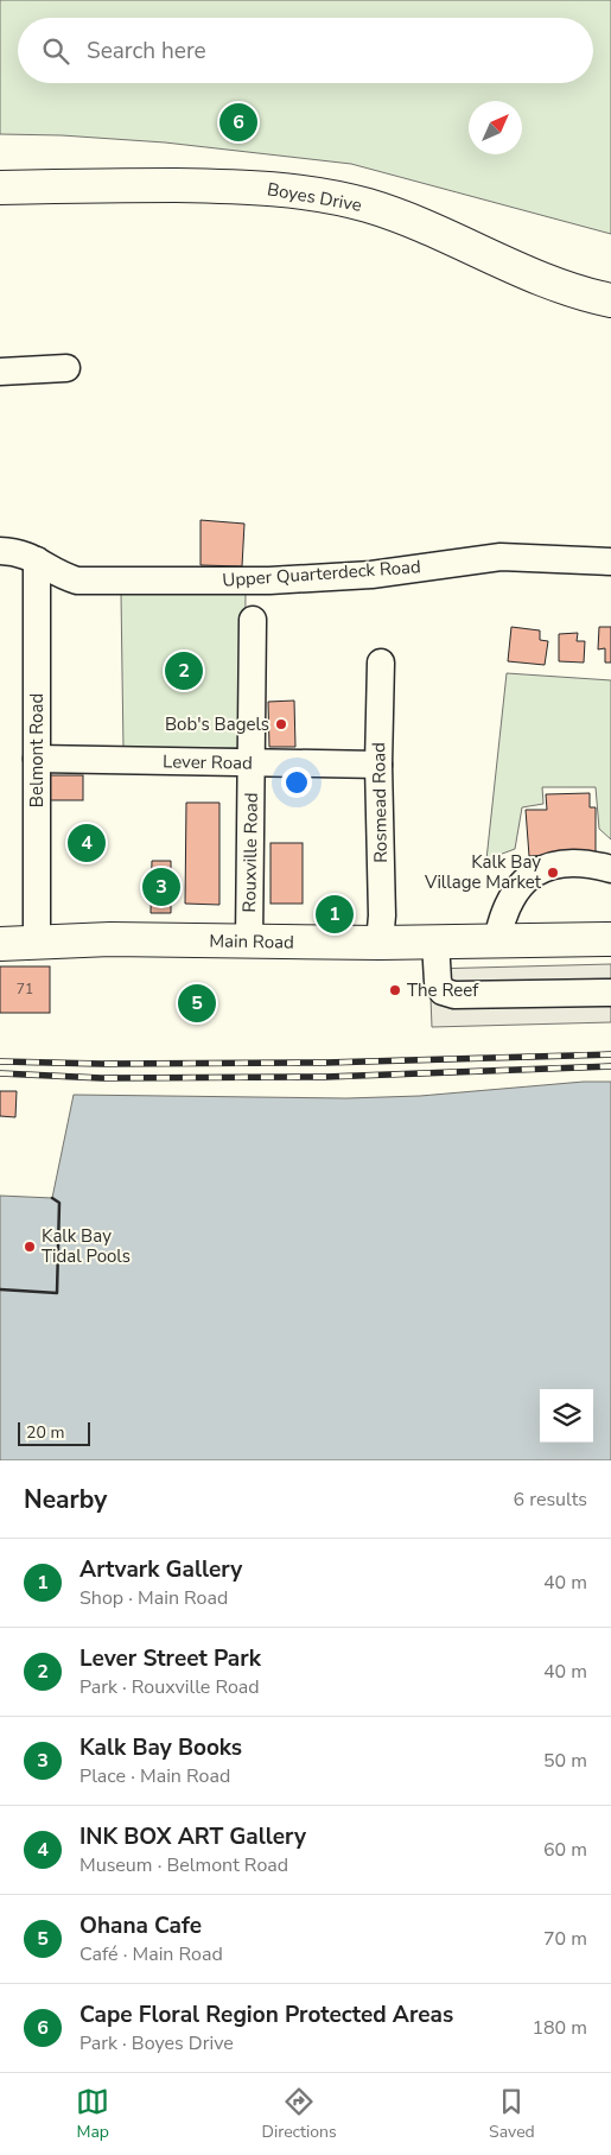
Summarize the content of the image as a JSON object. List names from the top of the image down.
{
  "streets": {
    "main road": ["Boyes Drive", "Main Road"],
    "street": [
      "Upper Quarterdeck Road",
      "Belmont Road",
      "Lever Road",
      "Rosmead Road",
      "Rouxville Road"
    ]
  },
  "crossings": [
    ["Upper Quarterdeck Road", "Belmont Road"],
    ["Belmont Road", "Lever Road"],
    ["Belmont Road", "Main Road"],
    ["Lever Road", "Rosmead Road"],
    ["Lever Road", "Rouxville Road"],
    ["Rosmead Road", "Main Road"],
    ["Rouxville Road", "Main Road"]
  ],
  "places": [
    "Bob's Bagels",
    "Kalk Bay Village Market",
    "The Reef",
    "Kalk Bay Tidal Pools"
  ],
  "house_numbers": ["71"],
  "scale_bar": "20 m",
  "north": "top right",
  "page": {
    "search": "Search here",
    "pins": [
      "6",
      "2",
      "4",
      "3",
      "1",
      "5"
    ],
    "scale": "20 m",
    "heading": ["Nearby", "6 results"],
    "list": [
      {
        "mark": "1",
        "name": "Artvark Gallery",
        "note": "Shop · Main Road",
        "value": "40 m"
      },
      {
        "mark": "2",
        "name": "Lever Street Park",
        "note": "Park · Rouxville Road",
        "value": "40 m"
      },
      {
        "mark": "3",
        "name": "Kalk Bay Books",
        "note": "Place · Main Road",
        "value": "50 m"
      },
      {
        "mark": "4",
        "name": "INK BOX ART Gallery",
        "note": "Museum · Belmont Road",
        "value": "60 m"
      },
      {
        "mark": "5",
        "name": "Ohana Cafe",
        "note": "Café · Main Road",
        "value": "70 m"
      },
      {
        "mark": "6",
        "name": "Cape Floral Region Protected Areas",
        "note": "Park · Boyes Drive",
        "value": "180 m"
      }
    ],
    "nav": ["Map", "Directions", "Saved"]
  }
}
